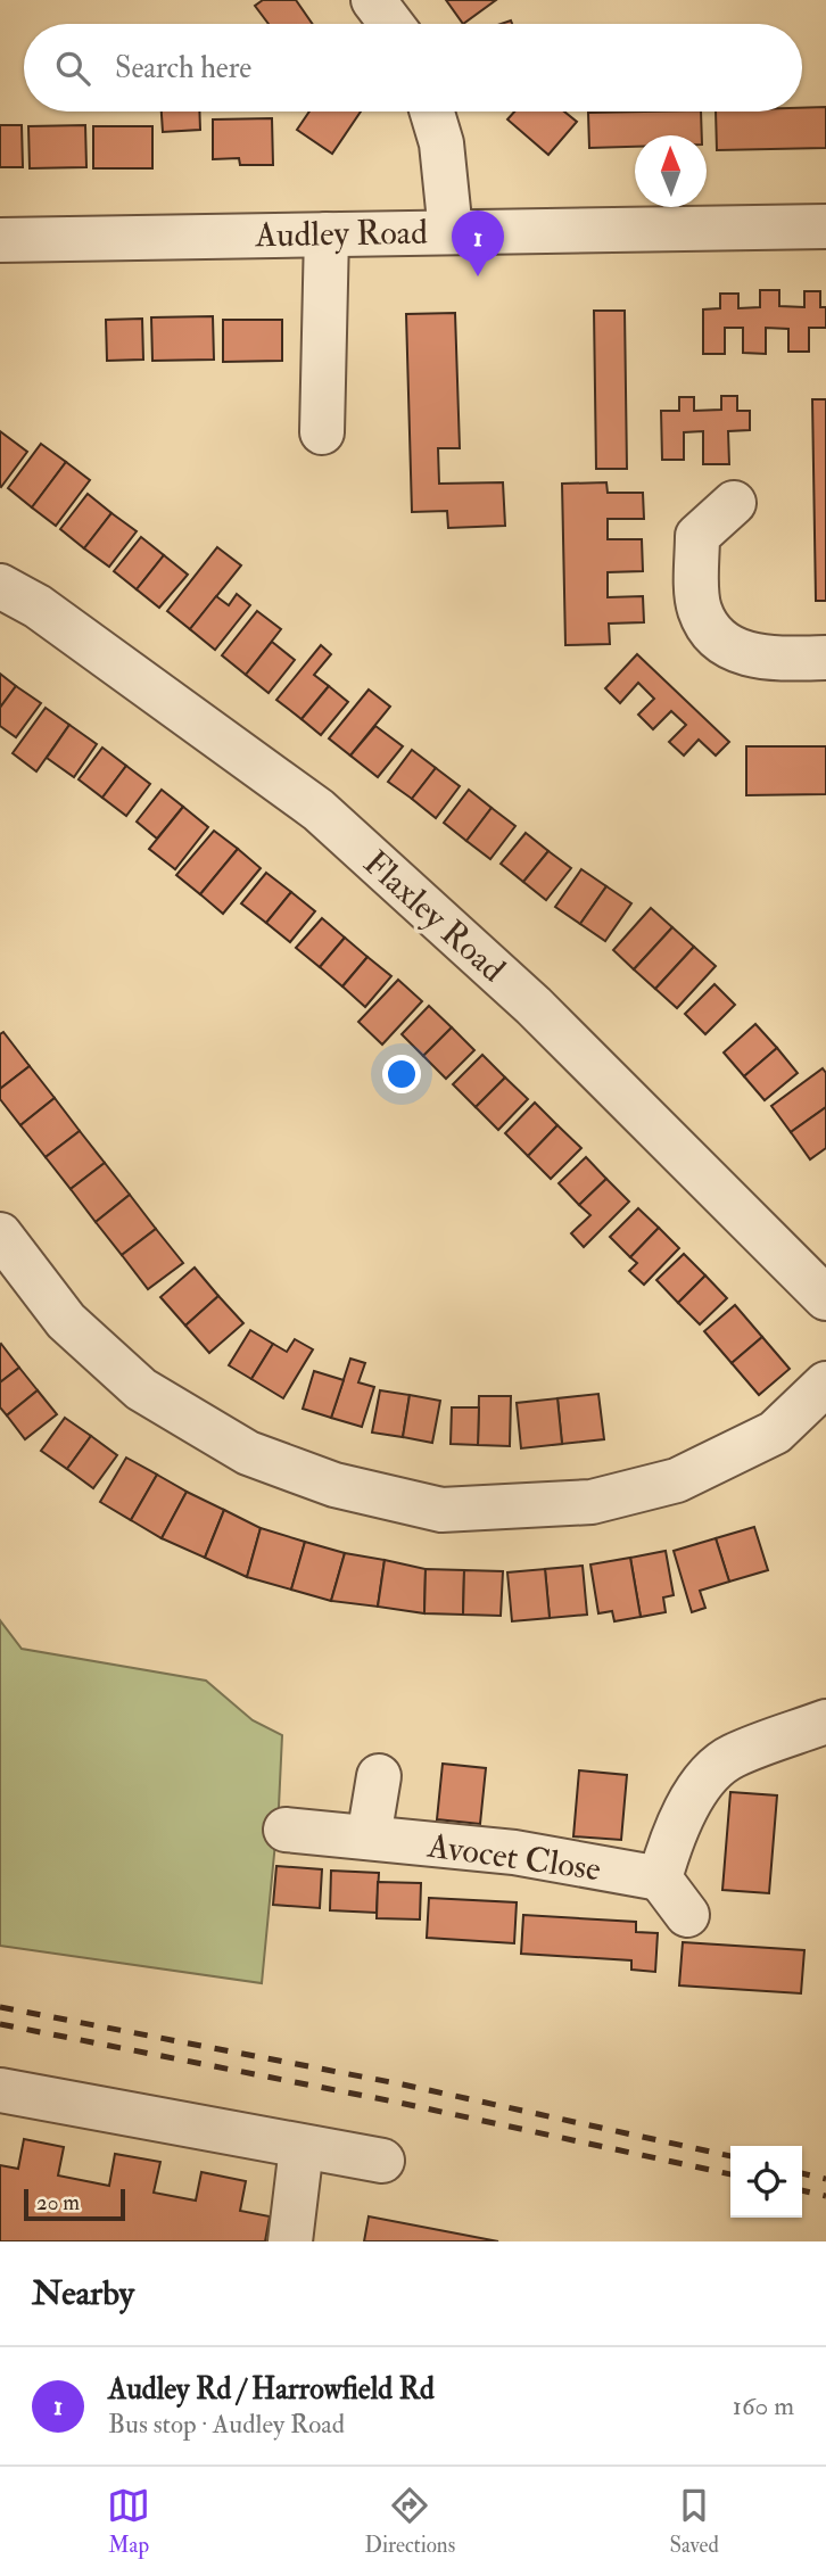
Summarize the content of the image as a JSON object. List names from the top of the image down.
{
  "streets": {
    "street": ["Audley Road", "Flaxley Road", "Avocet Close"]
  },
  "scale_bar": "20 m",
  "north": "top",
  "page": {
    "search": "Search here",
    "pins": "1",
    "scale": "20 m",
    "heading": "Nearby",
    "list": [
      {
        "mark": "1",
        "name": "Audley Rd / Harrowfield Rd",
        "note": "Bus stop · Audley Road",
        "value": "160 m"
      }
    ],
    "nav": ["Map", "Directions", "Saved"]
  }
}
